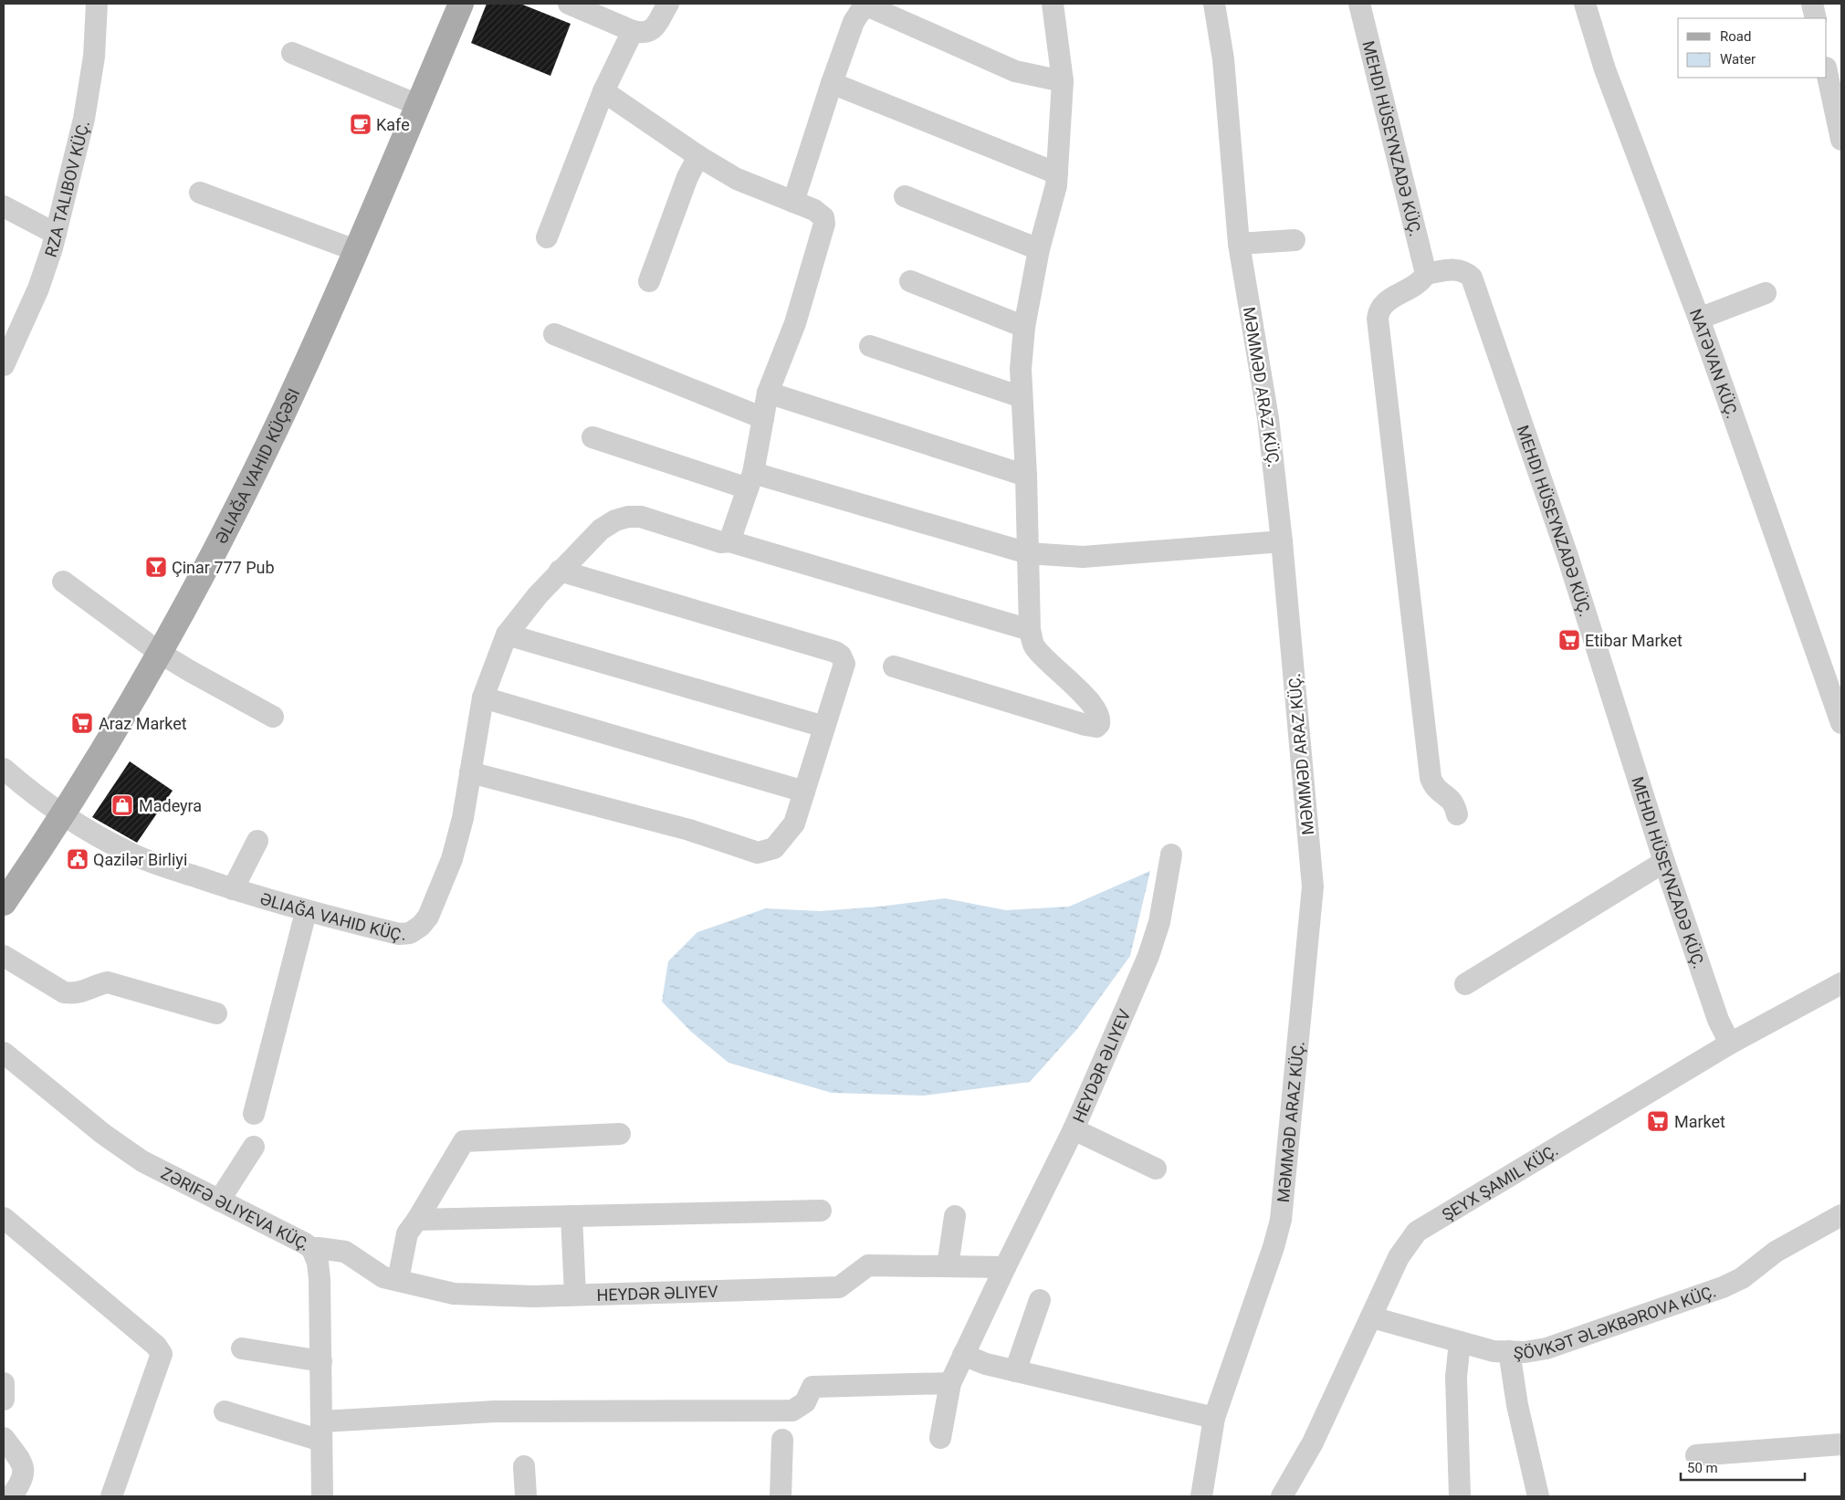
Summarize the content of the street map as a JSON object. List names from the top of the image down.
{
  "streets": {
    "main road": ["ƏLIAĞA VAHID KÜÇƏSI"],
    "street": [
      "MEHDI HÜSEYNZADƏ KÜÇ.",
      "NATƏVAN KÜÇ.",
      "MƏMMƏD ARAZ KÜÇ.",
      "ƏLIAĞA VAHID KÜÇ.",
      "HEYDƏR ƏLIYEV",
      "ŞEYX ŞAMIL KÜÇ.",
      "ZƏRIFƏ ƏLIYEVA KÜÇ.",
      "ŞÖVKƏT ƏLƏKBƏROVA KÜÇ."
    ]
  },
  "crossings": [
    ["MEHDI HÜSEYNZADƏ KÜÇ.", "ŞEYX ŞAMIL KÜÇ."],
    ["ƏLIAĞA VAHID KÜÇƏSI", "ƏLIAĞA VAHID KÜÇ."],
    ["HEYDƏR ƏLIYEV", "ZƏRIFƏ ƏLIYEVA KÜÇ."],
    ["ŞEYX ŞAMIL KÜÇ.", "ŞÖVKƏT ƏLƏKBƏROVA KÜÇ."]
  ],
  "places": {
    "cafe": ["Kafe"],
    "bar": ["Çinar 777 Pub"],
    "supermarket": ["Etibar Market", "Araz Market", "Market"],
    "shop": ["Madeyra"],
    "public building": ["Qazilər Birliyi"]
  },
  "legend": ["Road", "Water"],
  "scale_bar": "50 m"
}
